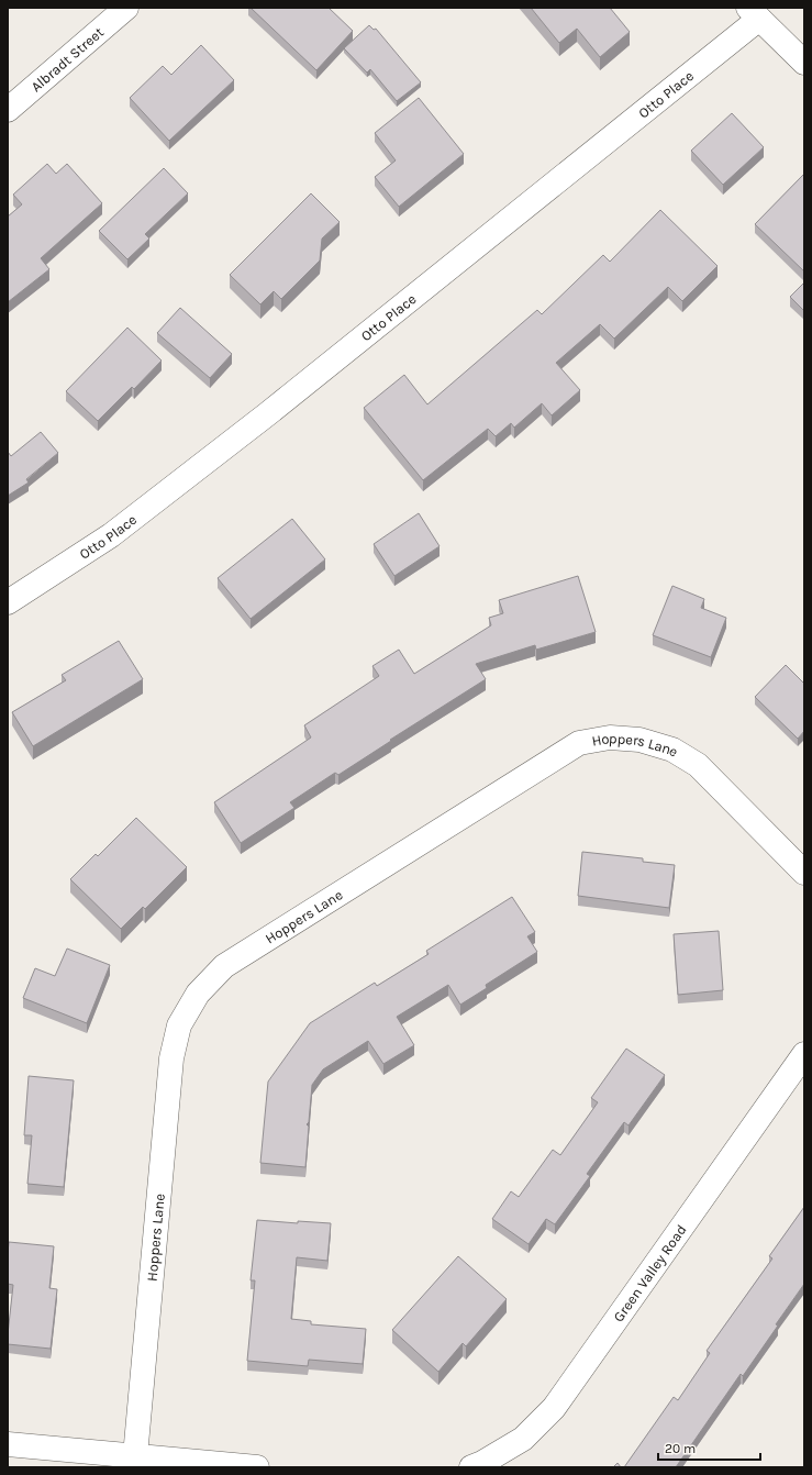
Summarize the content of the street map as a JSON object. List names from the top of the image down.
{
  "streets": {
    "street": [
      "Albradt Street",
      "Otto Place",
      "Hoppers Lane",
      "Green Valley Road"
    ]
  },
  "scale_bar": "20 m"
}
